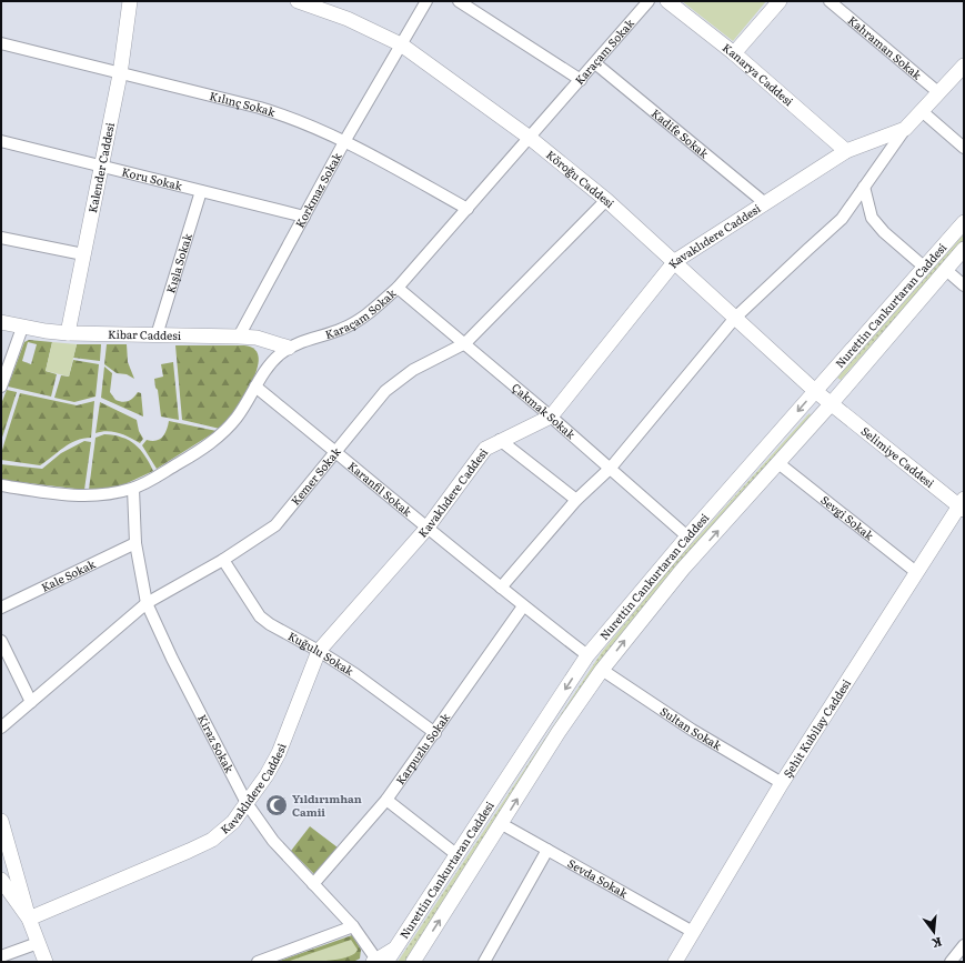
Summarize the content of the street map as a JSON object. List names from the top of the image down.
{
  "streets": {
    "street": [
      "Kahraman Sokak",
      "Karaçam Sokak",
      "Kanarya Caddesi",
      "Kılınç Sokak",
      "Kadife Sokak",
      "Kalender Caddesi",
      "Koru Sokak",
      "Köroğu Caddesi",
      "Korkmaz Sokak",
      "Kavaklıdere Caddesi",
      "Kışla Sokak",
      "Nurettin Cankurtaran Caddesi",
      "Kibar Caddesi",
      "Çakmak Sokak",
      "Selimiye Caddesi",
      "Kemer Sokak",
      "Karanfil Sokak",
      "Sevgi Sokak",
      "Kale Sokak",
      "Kuğulu Sokak",
      "Sultan Sokak",
      "Şehit Kubilay Caddesi",
      "Kiraz Sokak",
      "Karpuzlu Sokak",
      "Sevda Sokak"
    ]
  },
  "crossings": [
    ["Kahraman Sokak", "Kavaklıdere Caddesi"],
    ["Karaçam Sokak", "Kılınç Sokak"],
    ["Karaçam Sokak", "Kadife Sokak"],
    ["Karaçam Sokak", "Köroğu Caddesi"],
    ["Karaçam Sokak", "Kibar Caddesi"],
    ["Karaçam Sokak", "Çakmak Sokak"],
    ["Karaçam Sokak", "Karanfil Sokak"],
    ["Karaçam Sokak", "Kiraz Sokak"],
    ["Kanarya Caddesi", "Kavaklıdere Caddesi"],
    ["Kılınç Sokak", "Kalender Caddesi"],
    ["Kılınç Sokak", "Korkmaz Sokak"],
    ["Kadife Sokak", "Kavaklıdere Caddesi"],
    ["Kalender Caddesi", "Koru Sokak"],
    ["Kalender Caddesi", "Kibar Caddesi"],
    ["Koru Sokak", "Korkmaz Sokak"],
    ["Koru Sokak", "Kışla Sokak"],
    ["Köroğu Caddesi", "Korkmaz Sokak"],
    ["Köroğu Caddesi", "Kavaklıdere Caddesi"],
    ["Köroğu Caddesi", "Nurettin Cankurtaran Caddesi"],
    ["Köroğu Caddesi", "Selimiye Caddesi"],
    ["Köroğu Caddesi", "Kemer Sokak"],
    ["Korkmaz Sokak", "Kibar Caddesi"],
    ["Kavaklıdere Caddesi", "Çakmak Sokak"],
    ["Kavaklıdere Caddesi", "Karanfil Sokak"],
    ["Kavaklıdere Caddesi", "Kuğulu Sokak"],
    ["Kavaklıdere Caddesi", "Kiraz Sokak"],
    ["Kışla Sokak", "Kibar Caddesi"],
    ["Nurettin Cankurtaran Caddesi", "Çakmak Sokak"],
    ["Nurettin Cankurtaran Caddesi", "Selimiye Caddesi"],
    ["Nurettin Cankurtaran Caddesi", "Karanfil Sokak"],
    ["Nurettin Cankurtaran Caddesi", "Sevgi Sokak"],
    ["Nurettin Cankurtaran Caddesi", "Sultan Sokak"],
    ["Nurettin Cankurtaran Caddesi", "Kiraz Sokak"],
    ["Nurettin Cankurtaran Caddesi", "Sevda Sokak"],
    ["Çakmak Sokak", "Kemer Sokak"],
    ["Selimiye Caddesi", "Şehit Kubilay Caddesi"],
    ["Kemer Sokak", "Karanfil Sokak"],
    ["Kemer Sokak", "Kuğulu Sokak"],
    ["Kemer Sokak", "Kiraz Sokak"],
    ["Karanfil Sokak", "Karpuzlu Sokak"],
    ["Sevgi Sokak", "Şehit Kubilay Caddesi"],
    ["Kale Sokak", "Kiraz Sokak"],
    ["Kuğulu Sokak", "Karpuzlu Sokak"],
    ["Sultan Sokak", "Şehit Kubilay Caddesi"],
    ["Şehit Kubilay Caddesi", "Sevda Sokak"],
    ["Kiraz Sokak", "Karpuzlu Sokak"]
  ],
  "places": {
    "mosque": ["Yıldırımhan Camii"]
  },
  "north": "bottom"
}
